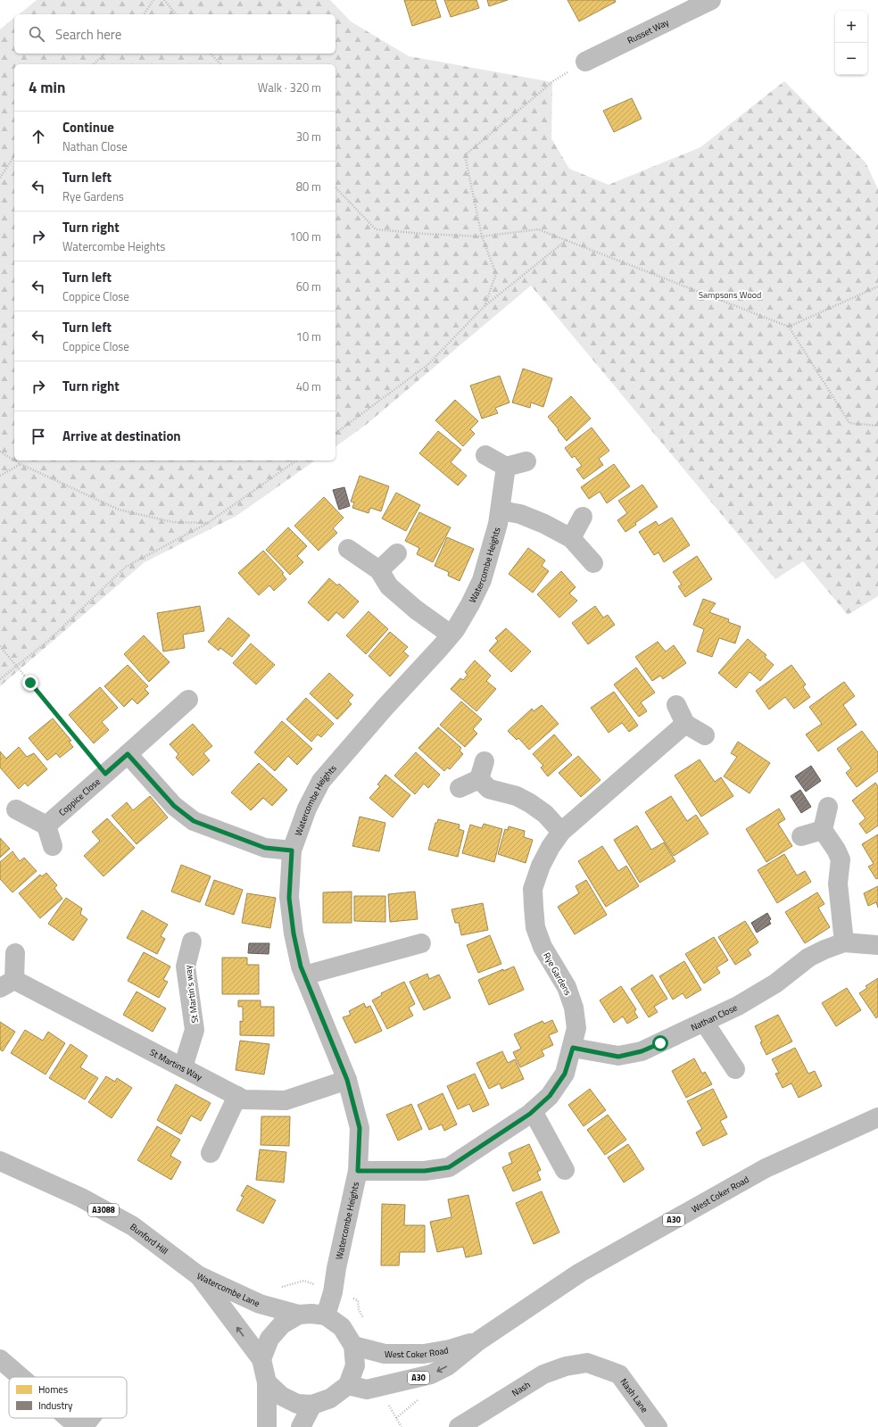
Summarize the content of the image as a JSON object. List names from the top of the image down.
{
  "streets": {
    "main road": [
      "Russet Way",
      "Watercombe Heights",
      "Coppice Close",
      "Rye Gardens",
      "St Martin's way",
      "Nathan Close",
      "St Martins Way",
      "West Coker Road",
      "A3088",
      "A30",
      "Bunford Hill",
      "Watercombe Lane",
      "Nash",
      "Nash Lane"
    ]
  },
  "crossings": [
    ["Watercombe Heights", "Rye Gardens"],
    ["Watercombe Heights", "St Martins Way"],
    ["Watercombe Heights", "West Coker Road"],
    ["Watercombe Heights", "Watercombe Lane"],
    ["Rye Gardens", "Nathan Close"],
    ["St Martin's way", "St Martins Way"],
    ["West Coker Road", "Watercombe Lane"],
    ["Bunford Hill", "Watercombe Lane"],
    ["Nash", "Nash Lane"]
  ],
  "one_way": ["Watercombe Lane"],
  "parks": ["Sampsons Wood"],
  "legend": ["Homes", "Industry"],
  "page": {
    "map_buttons": ["+", "−"],
    "search": "Search here",
    "heading": ["4 min", "Walk · 320 m"],
    "list": [
      ["Continue", "Nathan Close", "30 m"],
      ["Turn left", "Rye Gardens", "80 m"],
      ["Turn right", "Watercombe Heights", "100 m"],
      ["Turn left", "Coppice Close", "60 m"],
      ["Turn left", "Coppice Close", "10 m"],
      ["Turn right", "40 m"],
      "Arrive at destination"
    ]
  }
}
